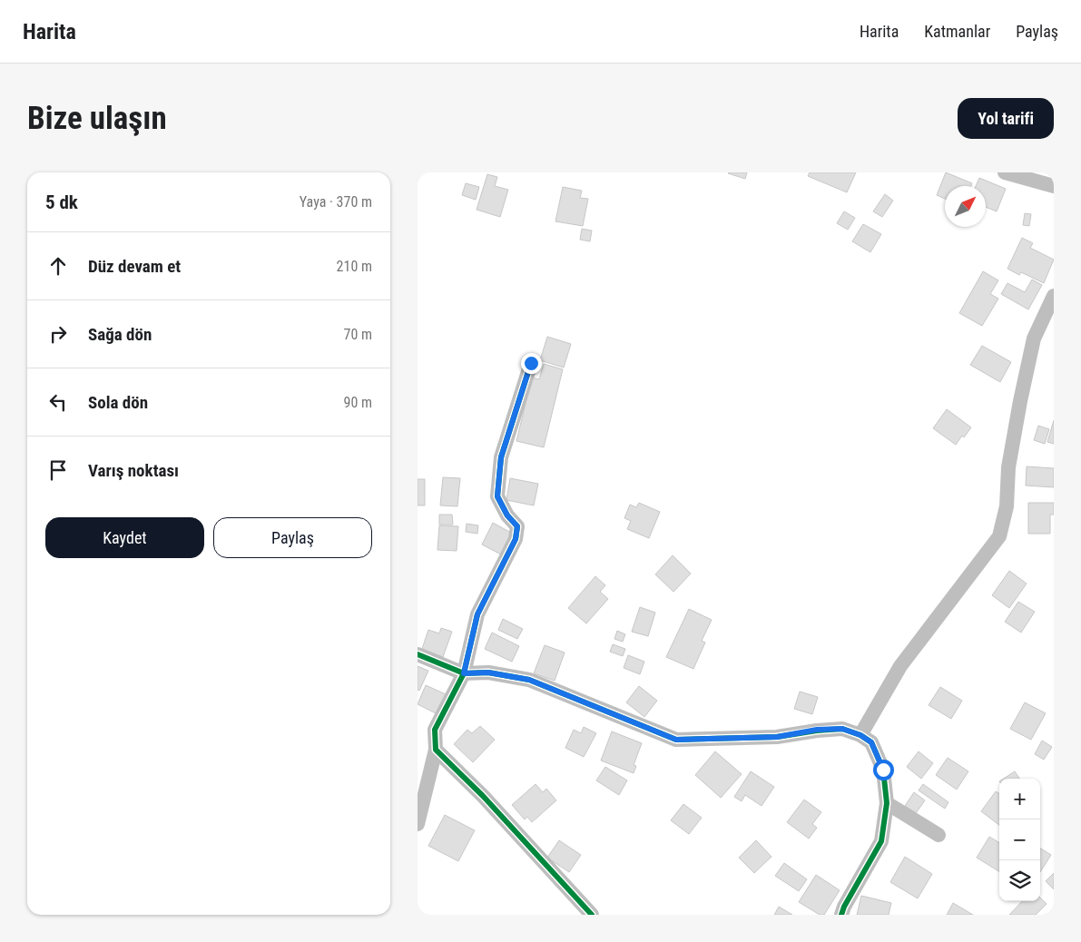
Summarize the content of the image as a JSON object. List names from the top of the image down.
{
  "north": "top right",
  "page": {
    "header": "Harita",
    "nav": ["Harita", "Katmanlar", "Paylaş"],
    "buttons": [
      "Yol tarifi",
      ["Kaydet", "Paylaş"]
    ],
    "title": "Bize ulaşın",
    "heading": ["5 dk", "Yaya · 370 m"],
    "list": [
      ["Düz devam et", "210 m"],
      ["Sağa dön", "70 m"],
      ["Sola dön", "90 m"],
      "Varış noktası"
    ],
    "map_buttons": ["+", "−"]
  }
}
